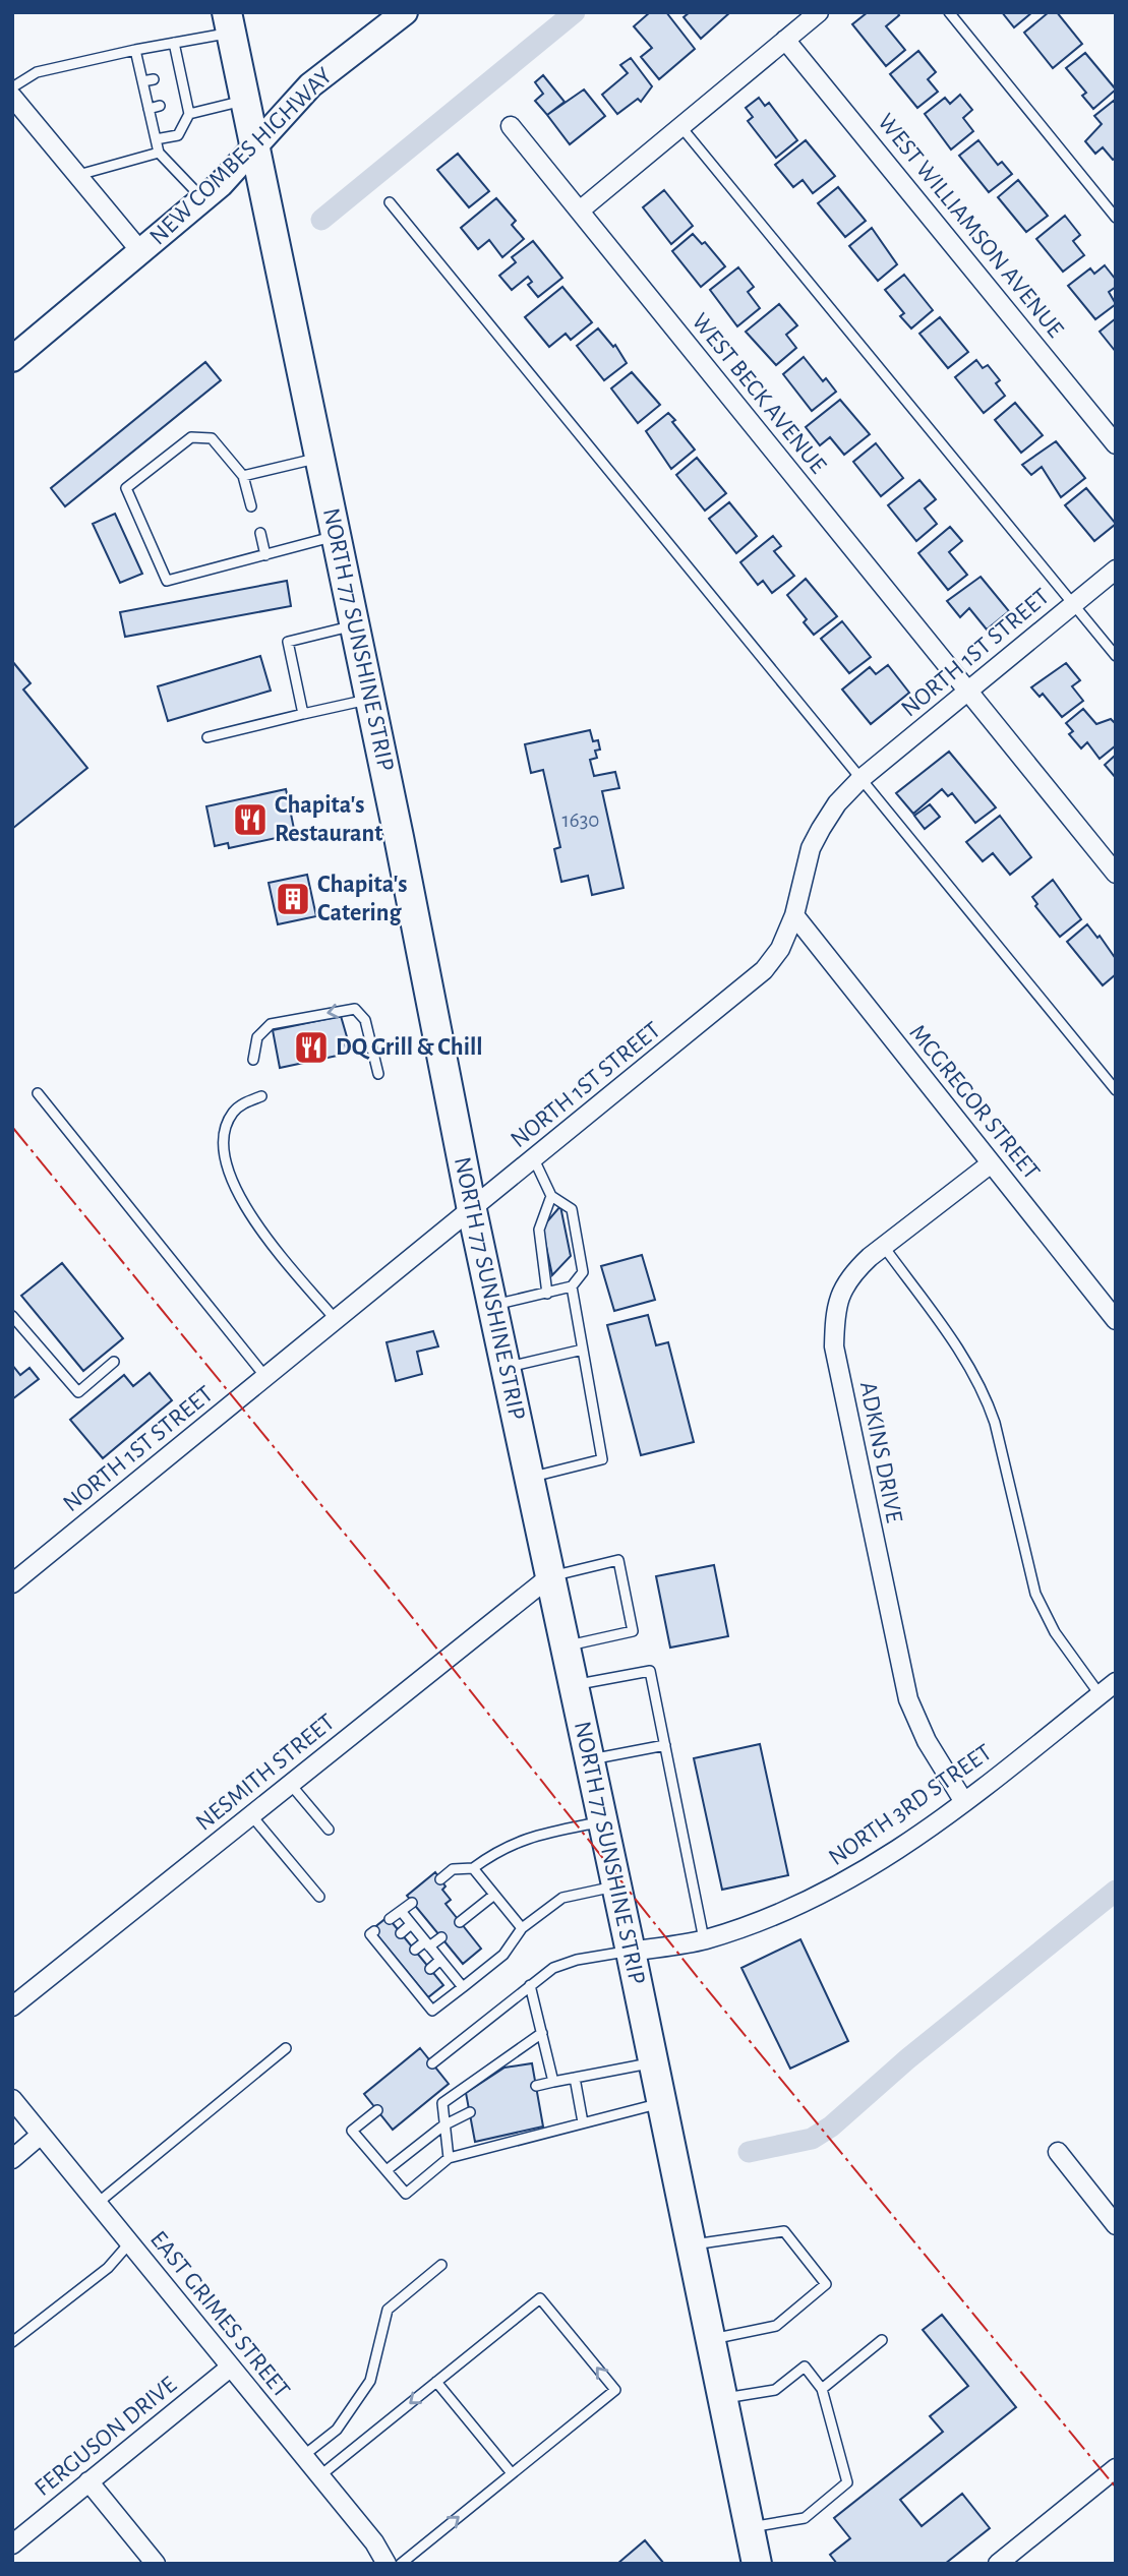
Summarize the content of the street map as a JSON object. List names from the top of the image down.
{
  "streets": {
    "main road": ["NORTH 77 SUNSHINE STRIP"],
    "street": [
      "NEW COMBES HIGHWAY",
      "WEST WILLIAMSON AVENUE",
      "WEST BECK AVENUE",
      "NORTH 1ST STREET",
      "MCGREGOR STREET",
      "ADKINS DRIVE",
      "NESMITH STREET",
      "NORTH 3RD STREET",
      "EAST GRIMES STREET",
      "FERGUSON DRIVE"
    ]
  },
  "crossings": [
    ["NEW COMBES HIGHWAY", "NORTH 77 SUNSHINE STRIP"],
    ["WEST BECK AVENUE", "NORTH 1ST STREET"],
    ["NORTH 77 SUNSHINE STRIP", "NORTH 1ST STREET"],
    ["NORTH 77 SUNSHINE STRIP", "NESMITH STREET"],
    ["NORTH 77 SUNSHINE STRIP", "NORTH 3RD STREET"],
    ["NORTH 1ST STREET", "MCGREGOR STREET"],
    ["MCGREGOR STREET", "ADKINS DRIVE"],
    ["ADKINS DRIVE", "NORTH 3RD STREET"],
    ["EAST GRIMES STREET", "FERGUSON DRIVE"]
  ],
  "places": {
    "restaurant": ["Chapita's Restaurant", "DQ Grill & Chill"],
    "building": ["Chapita's Catering"]
  },
  "house_numbers": ["1630"]
}
